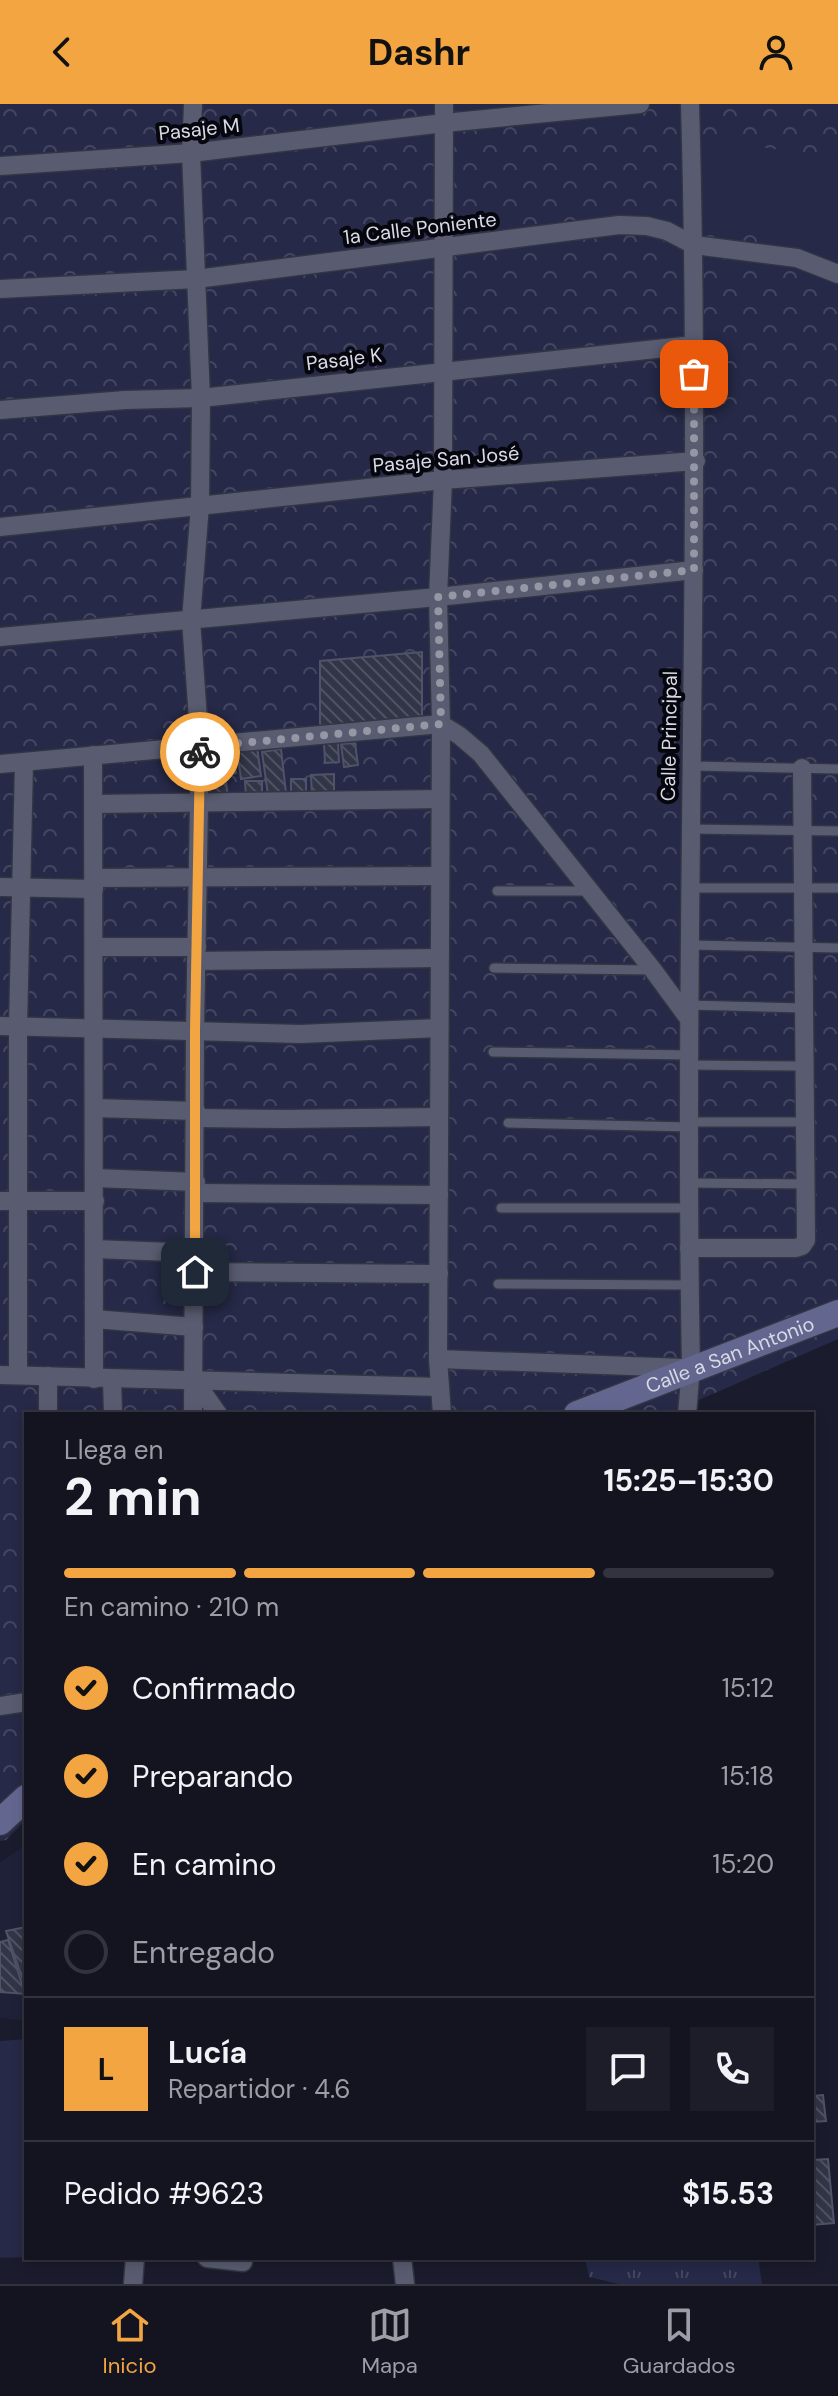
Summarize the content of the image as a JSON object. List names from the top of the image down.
{
  "streets": {
    "street": [
      "Pasaje M",
      "1a Calle Poniente",
      "Pasaje K",
      "Pasaje San José",
      "Calle Principal",
      "Calle a San Antonio"
    ]
  },
  "crossings": [
    ["1a Calle Poniente", "Calle Principal"],
    ["Pasaje K", "Calle Principal"],
    ["Pasaje San José", "Calle Principal"],
    ["Calle Principal", "Calle a San Antonio"]
  ],
  "page": {
    "header": "Dashr",
    "heading": ["2 min", "Llega en", "15:25–15:30"],
    "panel": [
      "Lucía",
      "Repartidor · 4.6",
      "Pedido #9623",
      "$15.53"
    ],
    "bar": "En camino · 210 m",
    "list": [
      ["Confirmado", "15:12"],
      ["Preparando", "15:18"],
      ["En camino", "15:20"],
      "Entregado"
    ],
    "round": "L",
    "tabs": ["Inicio", "Mapa", "Guardados"]
  }
}
